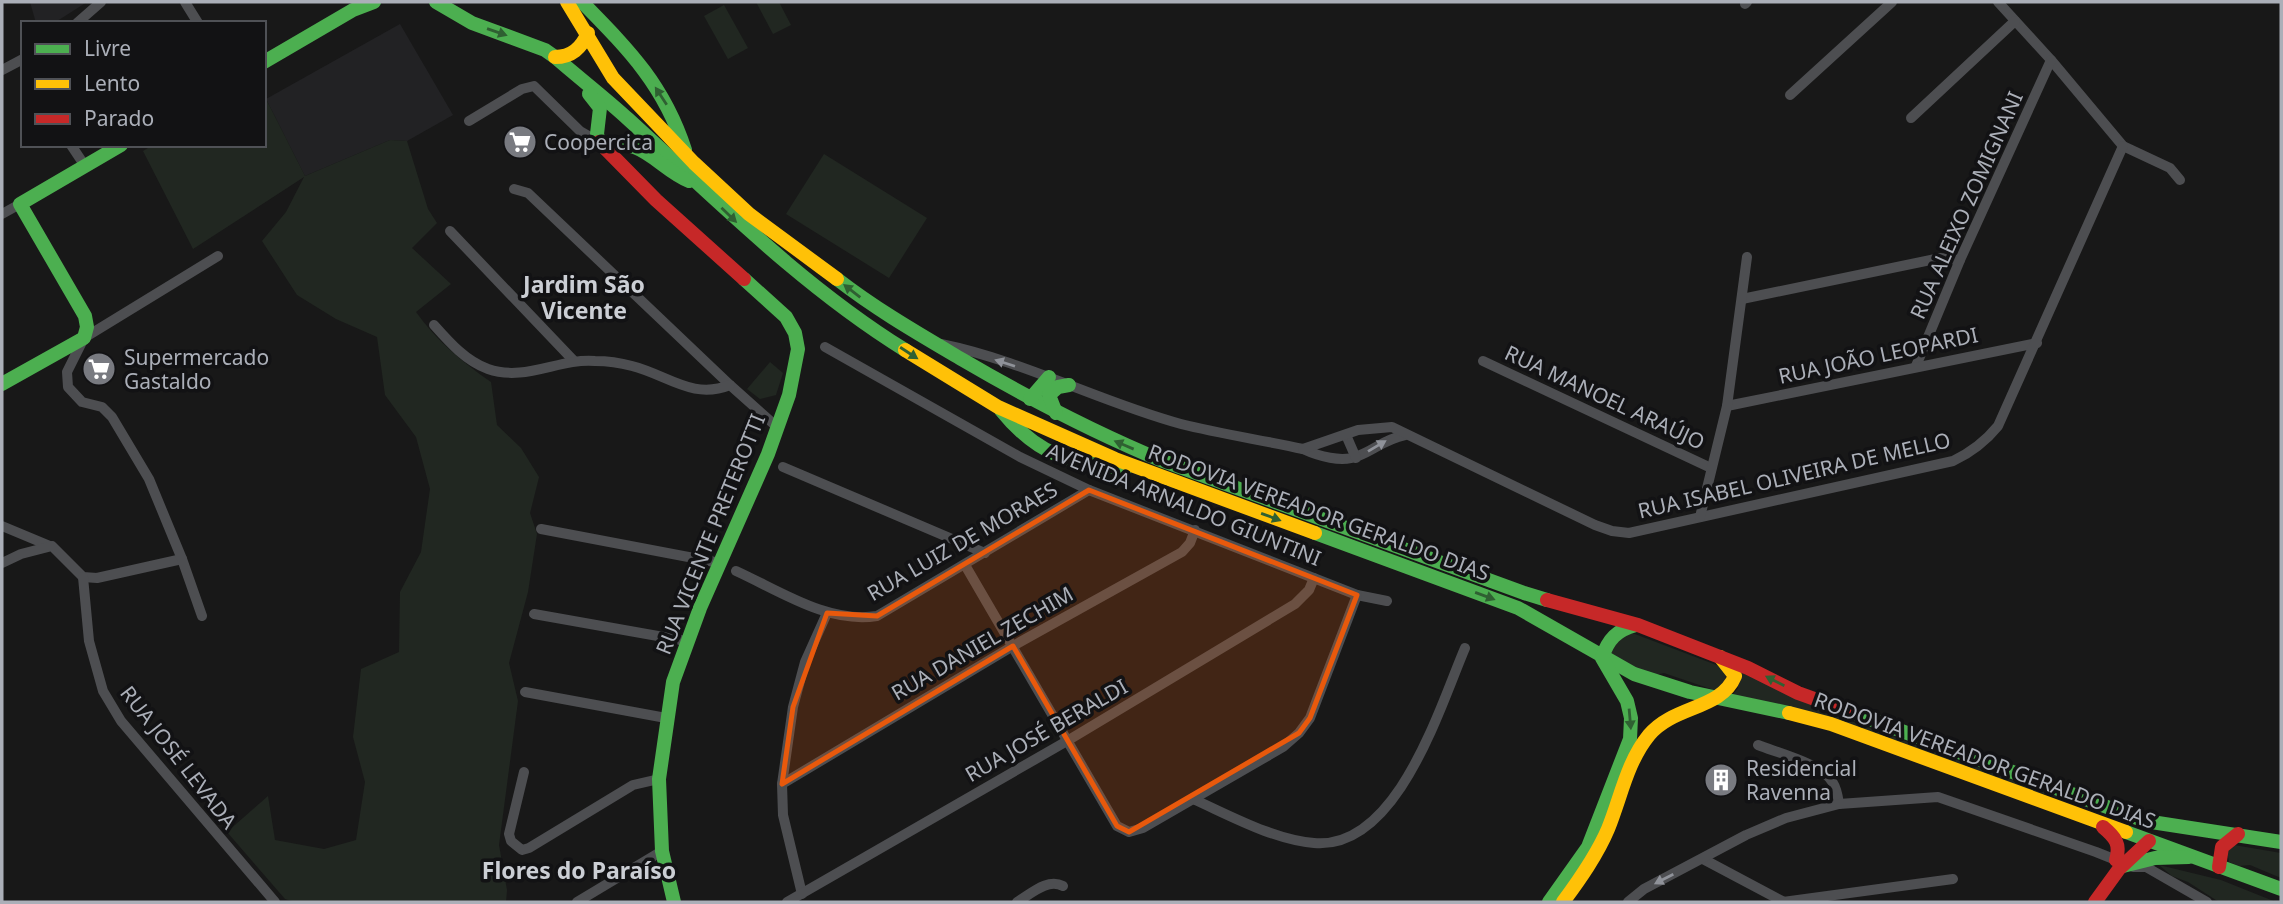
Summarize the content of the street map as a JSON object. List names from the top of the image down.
{
  "streets": {
    "main road": ["RODOVIA VEREADOR GERALDO DIAS", "RUA VICENTE PRETEROTTI"],
    "street": [
      "RUA ALEIXO ZOMIGNANI",
      "RUA JOÃO LEOPARDI",
      "RUA MANOEL ARAÚJO",
      "RUA ISABEL OLIVEIRA DE MELLO",
      "AVENIDA ARNALDO GIUNTINI",
      "RUA LUIZ DE MORAES",
      "RUA DANIEL ZECHIM",
      "RUA JOSÉ BERALDI",
      "RUA JOSÉ LEVADA"
    ]
  },
  "crossings": [
    ["RUA ALEIXO ZOMIGNANI", "RUA JOÃO LEOPARDI"],
    ["RUA JOÃO LEOPARDI", "RUA ISABEL OLIVEIRA DE MELLO"],
    ["AVENIDA ARNALDO GIUNTINI", "RUA LUIZ DE MORAES"],
    ["AVENIDA ARNALDO GIUNTINI", "RUA DANIEL ZECHIM"],
    ["AVENIDA ARNALDO GIUNTINI", "RUA JOSÉ BERALDI"]
  ],
  "districts": ["Jardim São Vicente", "Flores do Paraíso"],
  "places": {
    "supermarket": ["Coopercica", "Supermercado Gastaldo"],
    "building": ["Residencial Ravenna"]
  },
  "legend": ["Livre", "Lento", "Parado"]
}
